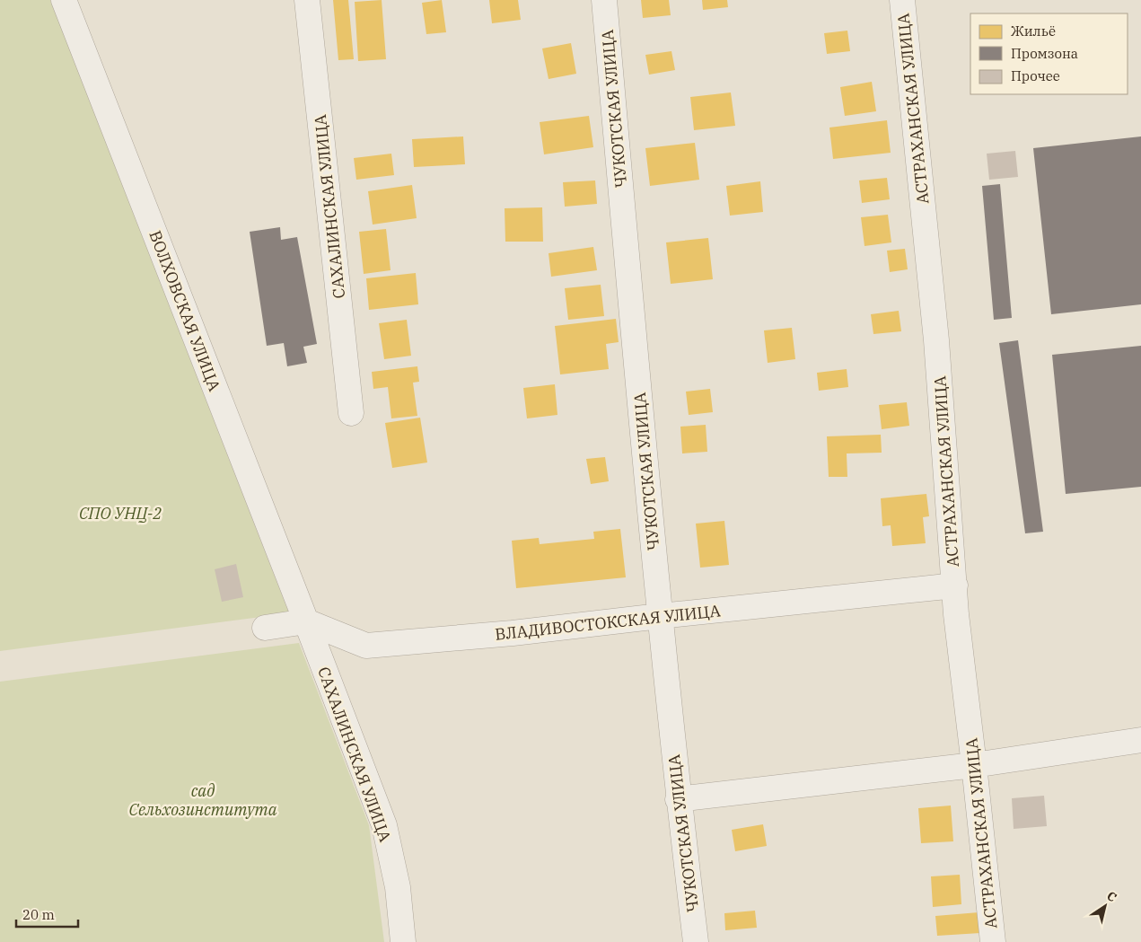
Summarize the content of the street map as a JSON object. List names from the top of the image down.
{
  "streets": {
    "street": [
      "ЧУКОТСКАЯ УЛИЦА",
      "АСТРАХАНСКАЯ УЛИЦА",
      "САХАЛИНСКАЯ УЛИЦА",
      "ВОЛХОВСКАЯ УЛИЦА",
      "ВЛАДИВОСТОКСКАЯ УЛИЦА"
    ]
  },
  "crossings": [
    ["ЧУКОТСКАЯ УЛИЦА", "ВЛАДИВОСТОКСКАЯ УЛИЦА"],
    ["АСТРАХАНСКАЯ УЛИЦА", "ВЛАДИВОСТОКСКАЯ УЛИЦА"],
    ["САХАЛИНСКАЯ УЛИЦА", "ВОЛХОВСКАЯ УЛИЦА"],
    ["САХАЛИНСКАЯ УЛИЦА", "ВЛАДИВОСТОКСКАЯ УЛИЦА"],
    ["ВОЛХОВСКАЯ УЛИЦА", "ВЛАДИВОСТОКСКАЯ УЛИЦА"]
  ],
  "parks": ["СПО УНЦ-2", "сад Сельхозинститута"],
  "legend": ["Жильё", "Промзона", "Прочее"],
  "scale_bar": "20 m",
  "north": "top right"
}
